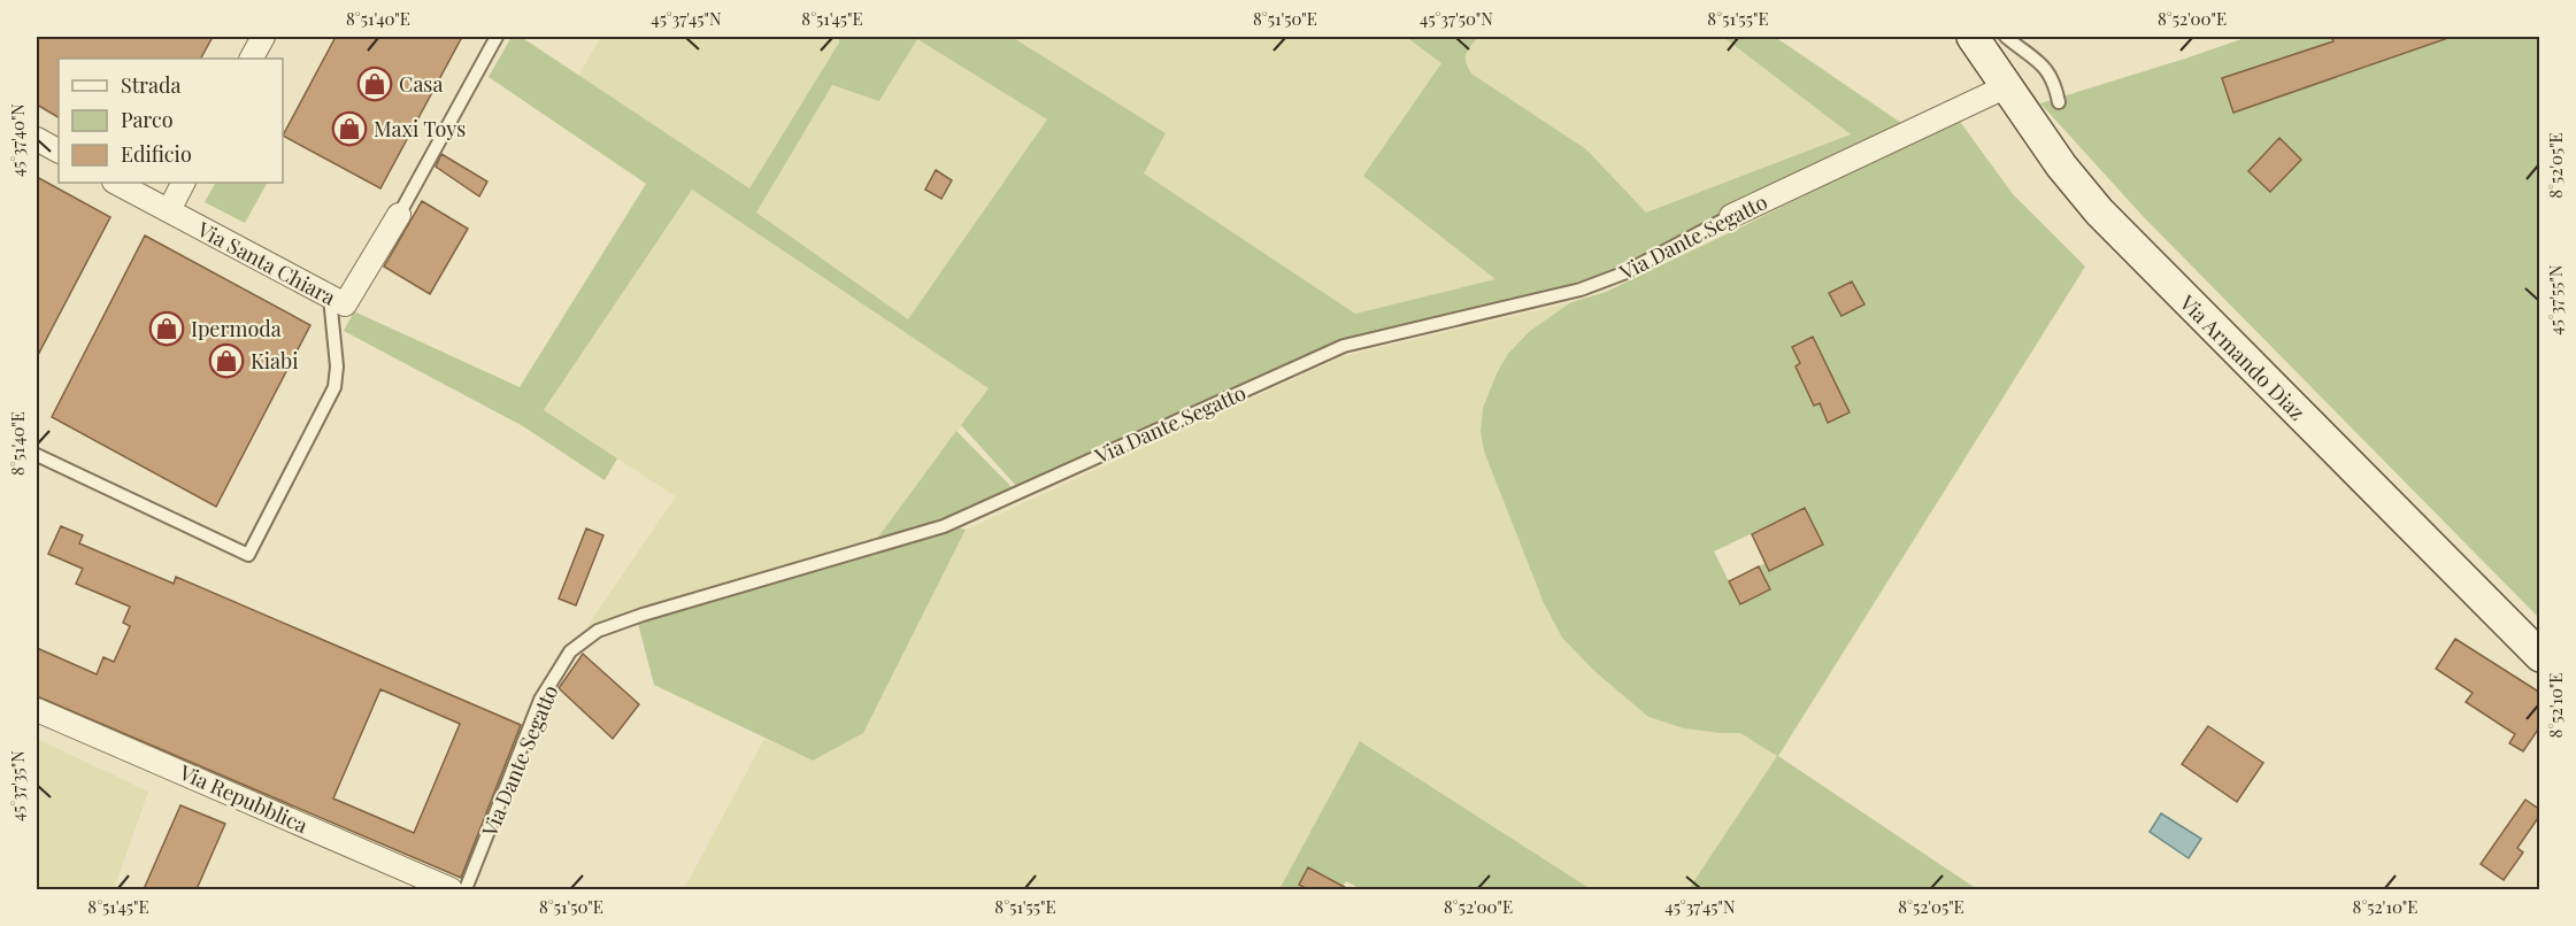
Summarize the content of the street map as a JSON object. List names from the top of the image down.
{
  "streets": {
    "street": [
      "Via Dante Segatto",
      "Via Santa Chiara",
      "Via Armando Diaz",
      "Via Repubblica"
    ]
  },
  "crossings": [
    ["Via Dante Segatto", "Via Armando Diaz"]
  ],
  "places": {
    "shop": [
      "Casa",
      "Maxi Toys",
      "Ipermoda",
      "Kiabi"
    ]
  },
  "legend": ["Strada", "Parco", "Edificio"],
  "coordinates": [
    "8°51'40\"E",
    "45°37'45\"N",
    "8°51'45\"E",
    "8°51'50\"E",
    "45°37'50\"N",
    "8°51'55\"E",
    "8°52'00\"E",
    "45°37'40\"N",
    "8°52'05\"E",
    "45°37'55\"N",
    "8°52'10\"E",
    "45°37'35\"N"
  ]
}
